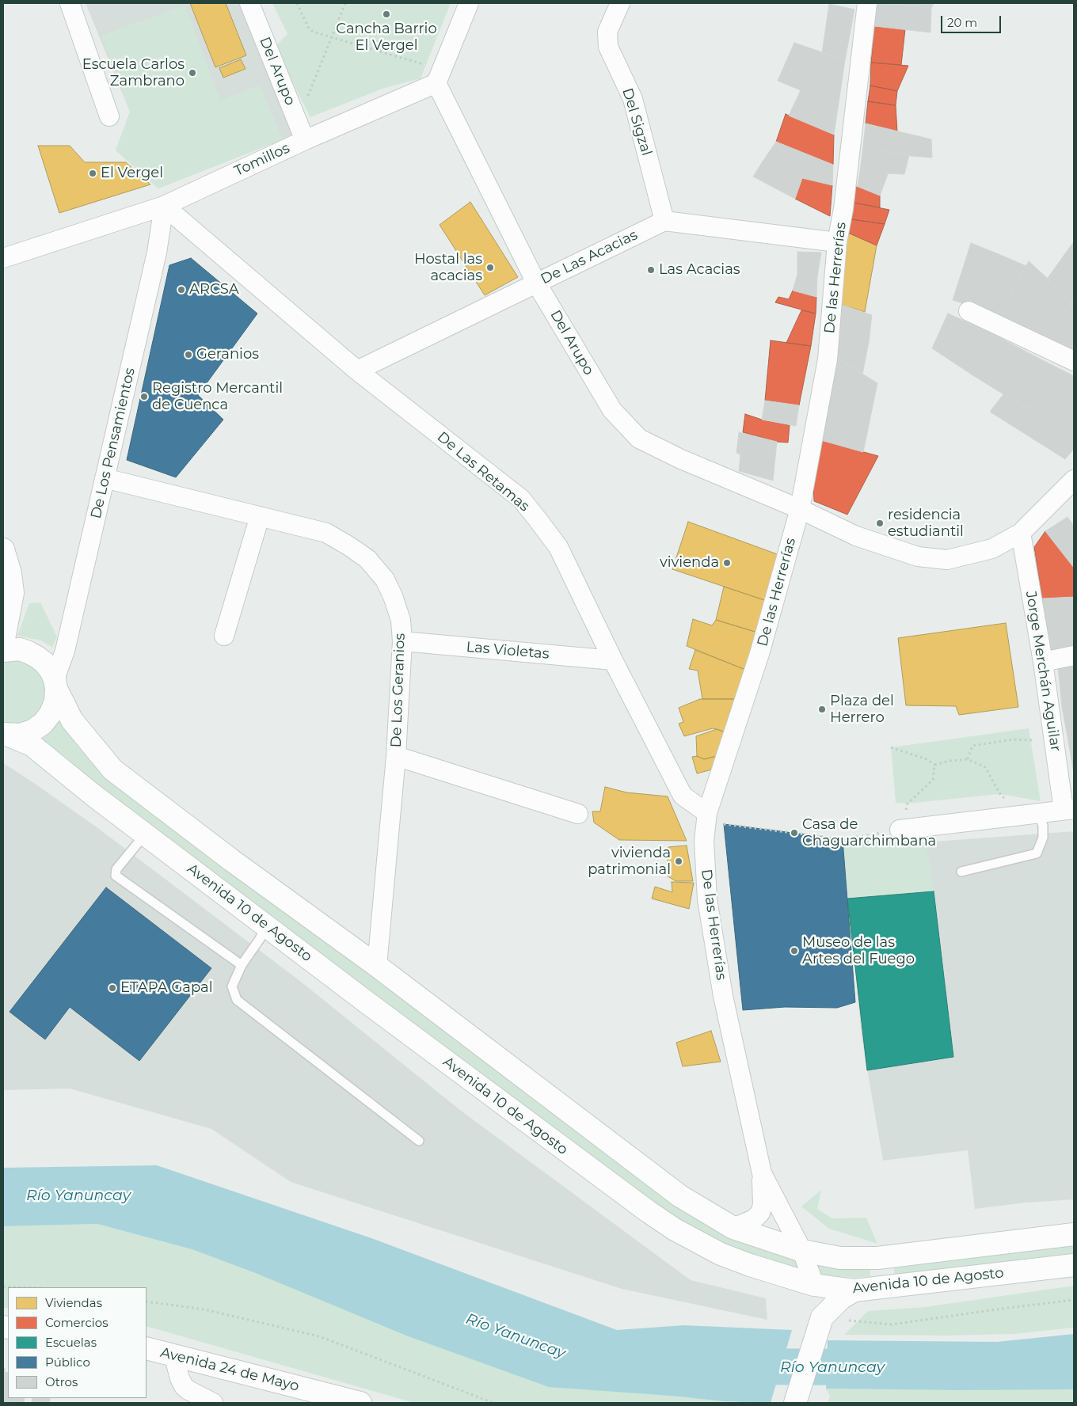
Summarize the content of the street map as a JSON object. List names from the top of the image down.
{
  "streets": {
    "main road": ["Avenida 10 de Agosto", "Avenida 24 de Mayo"],
    "street": [
      "Del Arupo",
      "Del Sigzal",
      "Tomillos",
      "De Las Acacias",
      "De las Herrerías",
      "De Los Pensamientos",
      "De Las Retamas",
      "Las Violetas",
      "Jorge Merchán Aguilar",
      "De Los Geranios"
    ]
  },
  "crossings": [
    ["Del Arupo", "Tomillos"],
    ["Del Arupo", "De Las Acacias"],
    ["Del Arupo", "De las Herrerías"],
    ["Del Arupo", "Jorge Merchán Aguilar"],
    ["Del Sigzal", "De Las Acacias"],
    ["Tomillos", "De Los Pensamientos"],
    ["Tomillos", "De Las Retamas"],
    ["De Las Acacias", "De Las Retamas"],
    ["De las Herrerías", "De Las Retamas"],
    ["De las Herrerías", "Avenida 10 de Agosto"],
    ["De Los Pensamientos", "De Las Retamas"],
    ["De Los Pensamientos", "De Los Geranios"],
    ["De Los Pensamientos", "Avenida 10 de Agosto"],
    ["De Las Retamas", "Las Violetas"],
    ["Las Violetas", "De Los Geranios"],
    ["De Los Geranios", "Avenida 10 de Agosto"]
  ],
  "water": ["Río Yanuncay"],
  "places": [
    "Cancha Barrio El Vergel",
    "Escuela Carlos Zambrano",
    "El Vergel",
    "Hostal las acacias",
    "Las Acacias",
    "ARCSA",
    "Geranios",
    "Registro Mercantil de Cuenca",
    "residencia estudiantil",
    "vivienda",
    "Plaza del Herrero",
    "Casa de Chaguarchimbana",
    "vivienda patrimonial",
    "Museo de las Artes del Fuego",
    "ETAPA Gapal"
  ],
  "legend": [
    "Viviendas",
    "Comercios",
    "Escuelas",
    "Público",
    "Otros"
  ],
  "scale_bar": "20 m"
}
